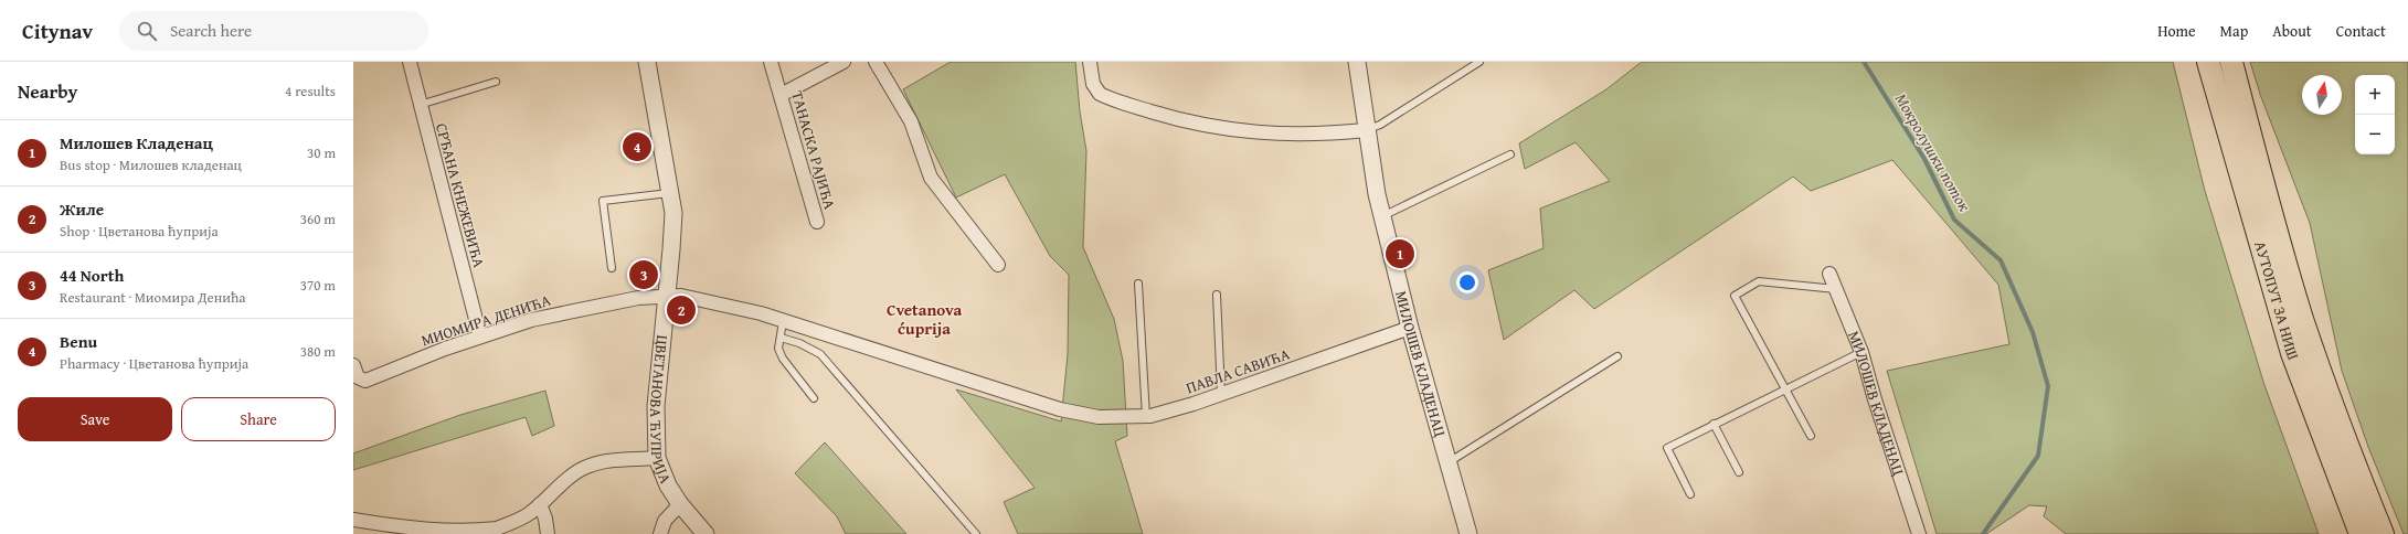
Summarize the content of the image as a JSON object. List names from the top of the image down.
{
  "streets": {
    "highway": ["АУТОПУТ ЗА НИШ"],
    "street": [
      "ТАНАСКА РАЈИЋА",
      "СРЂАНА КНЕЖЕВИЋА",
      "МИОМИРА ДЕНИЋА",
      "МИЛОШЕВ КЛАДЕНАЦ",
      "ПАВЛА САВИЋА",
      "ЦВЕТАНОВА ЋУПРИЈА"
    ]
  },
  "crossings": [
    ["СРЂАНА КНЕЖЕВИЋА", "МИОМИРА ДЕНИЋА"],
    ["МИОМИРА ДЕНИЋА", "ПАВЛА САВИЋА"],
    ["МИОМИРА ДЕНИЋА", "ЦВЕТАНОВА ЋУПРИЈА"],
    ["МИЛОШЕВ КЛАДЕНАЦ", "ПАВЛА САВИЋА"]
  ],
  "districts": ["Cvetanova ćuprija"],
  "water": ["Мокролушки поток"],
  "north": "top",
  "page": {
    "header": "Citynav",
    "search": "Search here",
    "nav": [
      "Home",
      "Map",
      "About",
      "Contact"
    ],
    "heading": ["Nearby", "4 results"],
    "map_buttons": ["+", "−"],
    "list": [
      {
        "mark": "1",
        "name": "Милошев Кладенац",
        "note": "Bus stop · Милошев кладенац",
        "value": "30 m"
      },
      {
        "mark": "2",
        "name": "Жиле",
        "note": "Shop · Цветанова ћуприја",
        "value": "360 m"
      },
      {
        "mark": "3",
        "name": "44 North",
        "note": "Restaurant · Миомира Денића",
        "value": "370 m"
      },
      {
        "mark": "4",
        "name": "Benu",
        "note": "Pharmacy · Цветанова ћуприја",
        "value": "380 m"
      }
    ],
    "pins": [
      "4",
      "1",
      "3",
      "2"
    ],
    "buttons": ["Save", "Share"]
  }
}
